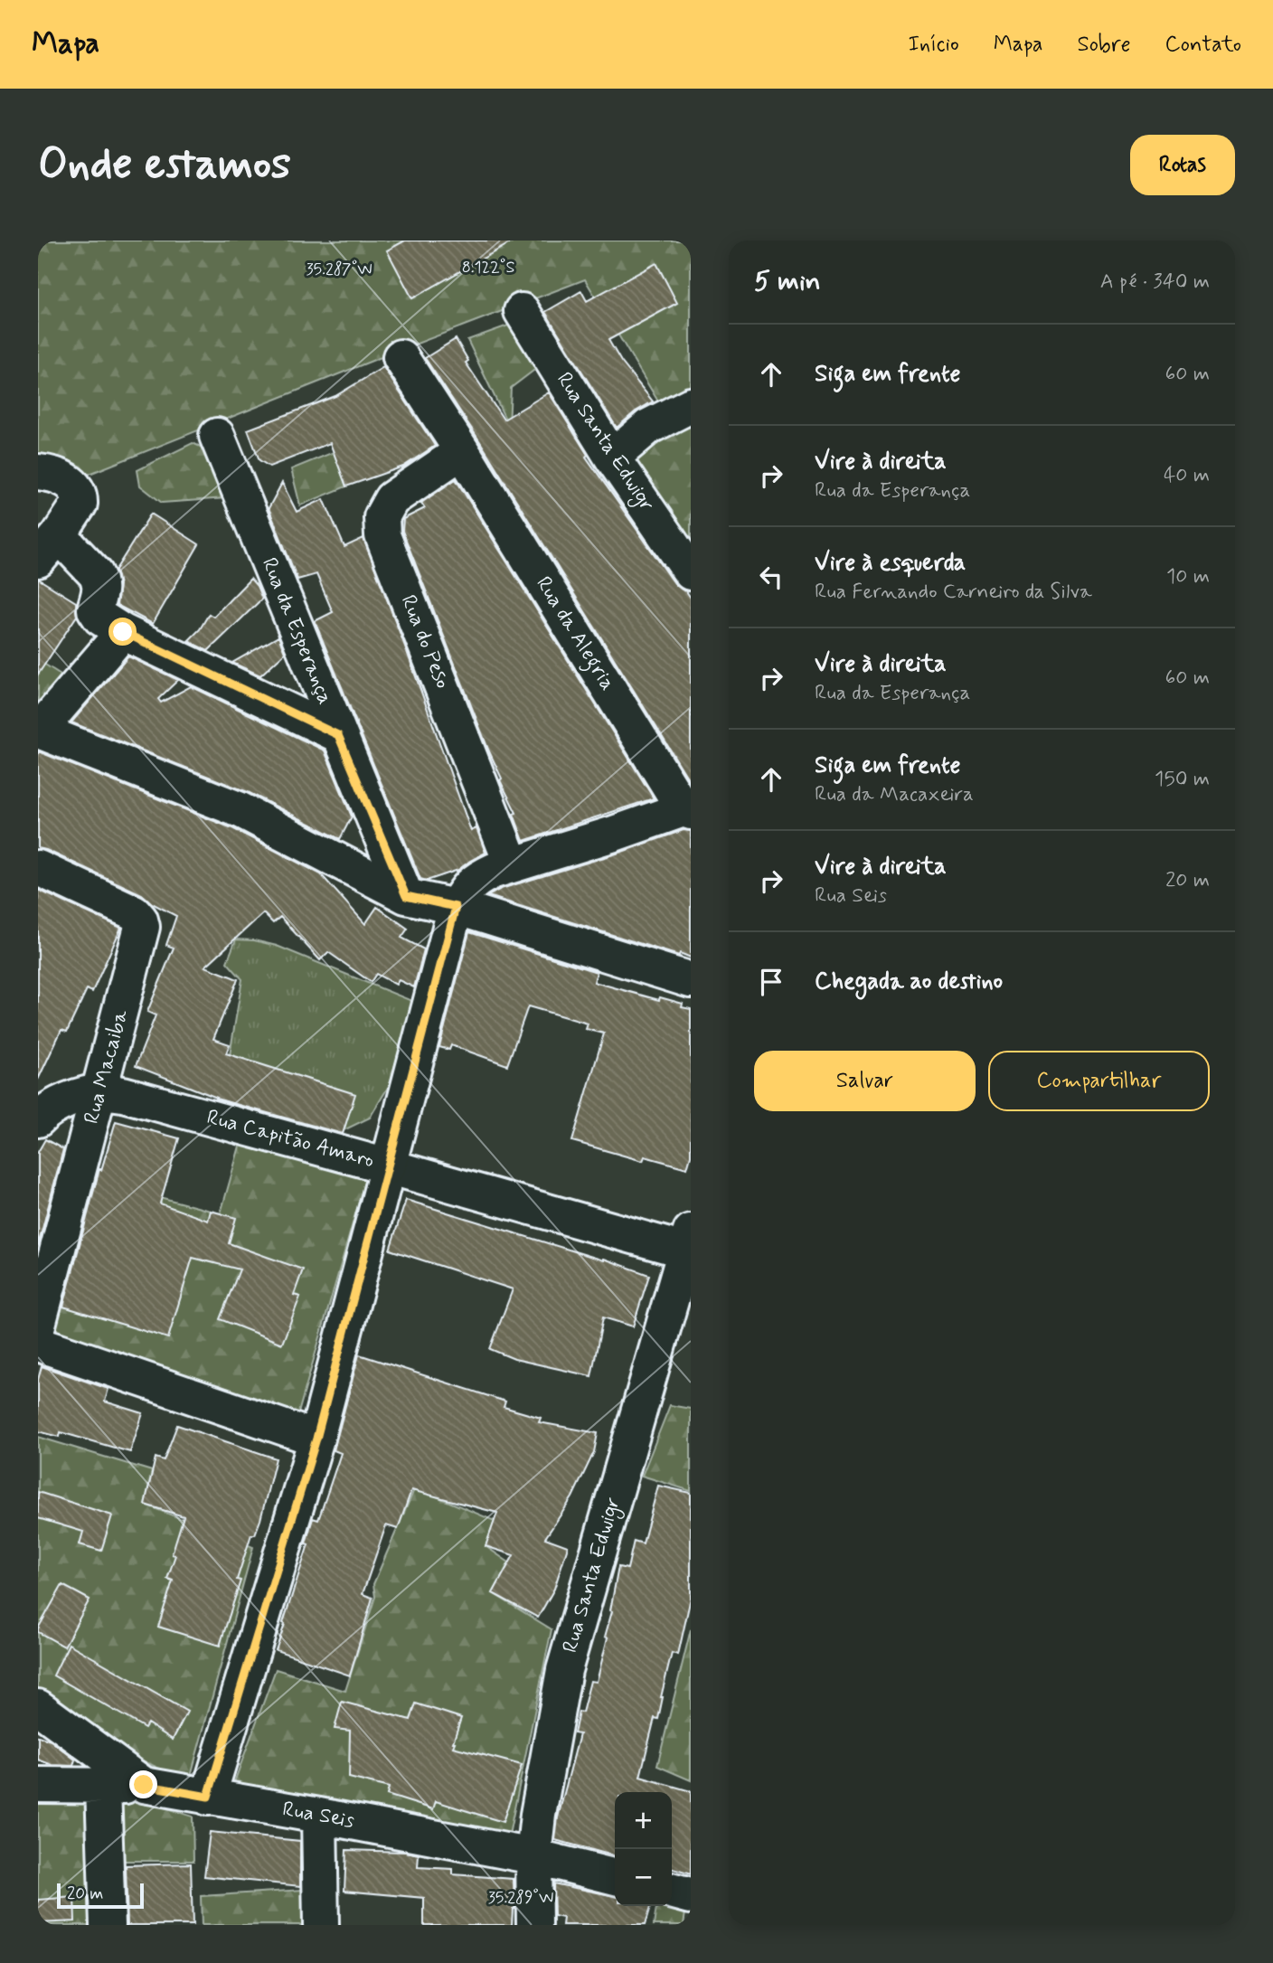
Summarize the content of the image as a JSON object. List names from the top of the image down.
{
  "streets": {
    "street": [
      "Rua Santa Edwigr",
      "Rua da Esperança",
      "Rua da Alegria",
      "Rua do Peso",
      "Rua Macaiba",
      "Rua Capitão Amaro",
      "Rua Seis"
    ]
  },
  "crossings": [
    ["Rua Santa Edwigr", "Rua Capitão Amaro"],
    ["Rua Santa Edwigr", "Rua Seis"],
    ["Rua da Alegria", "Rua do Peso"],
    ["Rua Macaiba", "Rua Capitão Amaro"]
  ],
  "scale_bar": "20 m",
  "page": {
    "header": "Mapa",
    "nav": [
      "Início",
      "Mapa",
      "Sobre",
      "Contato"
    ],
    "buttons": [
      "Rotas",
      ["Salvar", "Compartilhar"]
    ],
    "title": "Onde estamos",
    "heading": ["5 min", "A pé · 340 m"],
    "list": [
      ["Siga em frente", "60 m"],
      ["Vire à direita", "Rua da Esperança", "40 m"],
      ["Vire à esquerda", "Rua Fernando Carneiro da Silva", "10 m"],
      ["Vire à direita", "Rua da Esperança", "60 m"],
      ["Siga em frente", "Rua da Macaxeira", "150 m"],
      ["Vire à direita", "Rua Seis", "20 m"],
      "Chegada ao destino"
    ],
    "map_buttons": ["+", "−"],
    "scale": "20 m"
  },
  "coordinates": ["8.122°S", "35.287°W", "35.289°W"]
}
